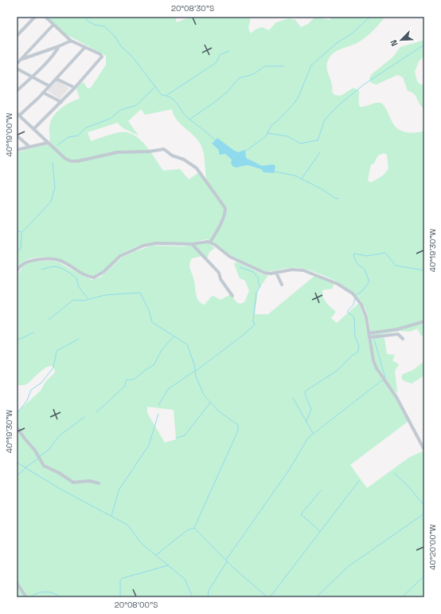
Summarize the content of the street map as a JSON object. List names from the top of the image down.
{
  "north": "bottom left",
  "coordinates": [
    "20°08'30\"S",
    "40°19'00\"W",
    "40°19'30\"W",
    "40°20'00\"W",
    "20°08'00\"S"
  ]
}
